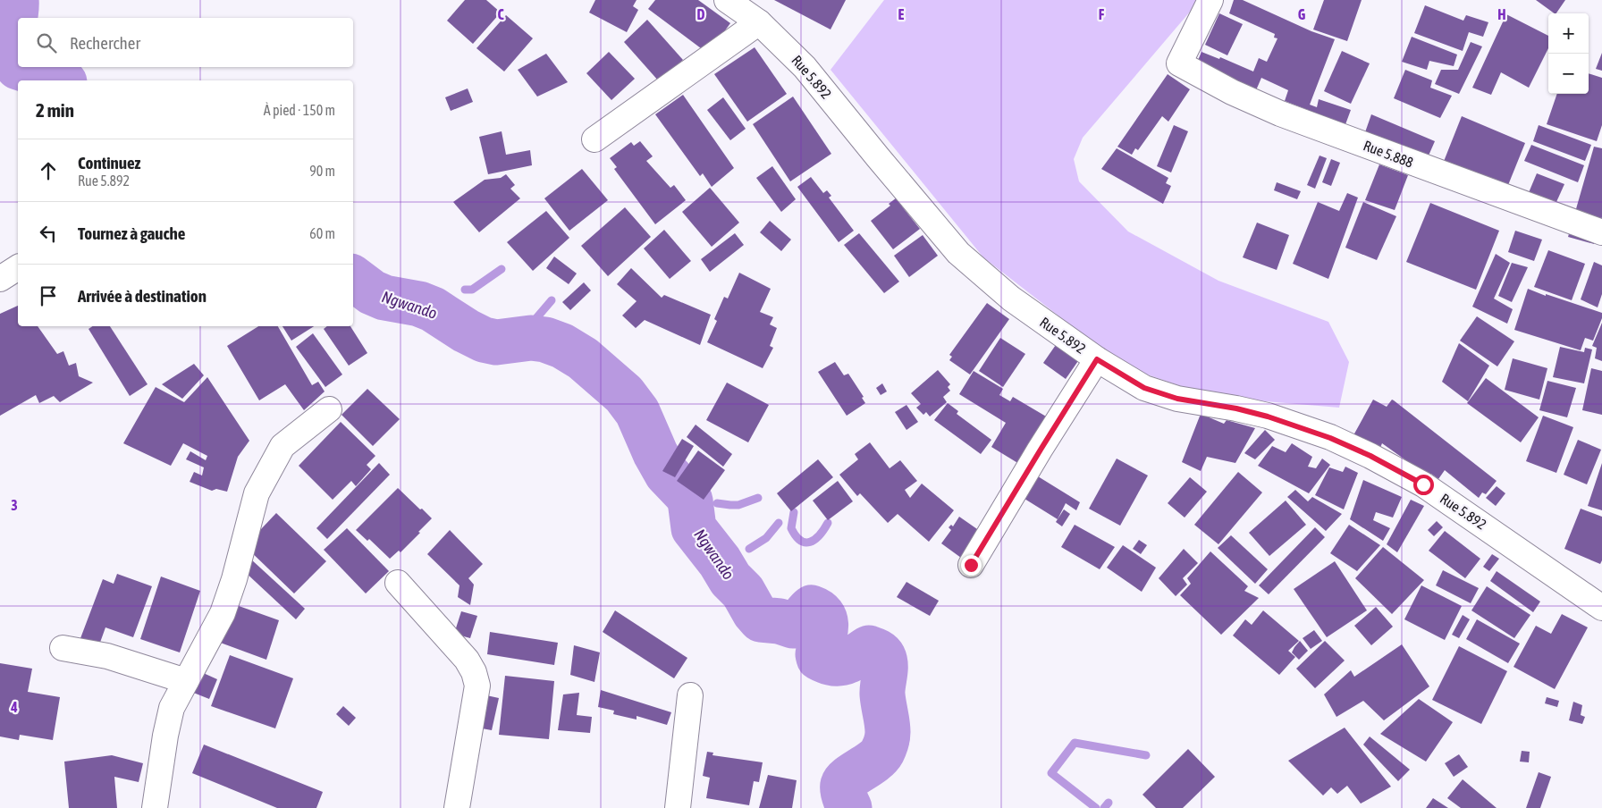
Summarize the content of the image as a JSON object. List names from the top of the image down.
{
  "streets": {
    "street": ["Rue 5.892", "Rue 5.888"]
  },
  "water": ["Ngwando"],
  "page": {
    "map_buttons": ["+", "−"],
    "search": "Rechercher",
    "heading": ["2 min", "À pied · 150 m"],
    "list": [
      ["Continuez", "Rue 5.892", "90 m"],
      ["Tournez à gauche", "60 m"],
      "Arrivée à destination"
    ]
  },
  "grid": {
    "columns": [
      "C",
      "D",
      "E",
      "F",
      "G",
      "H"
    ],
    "rows": ["3", "4"]
  }
}
